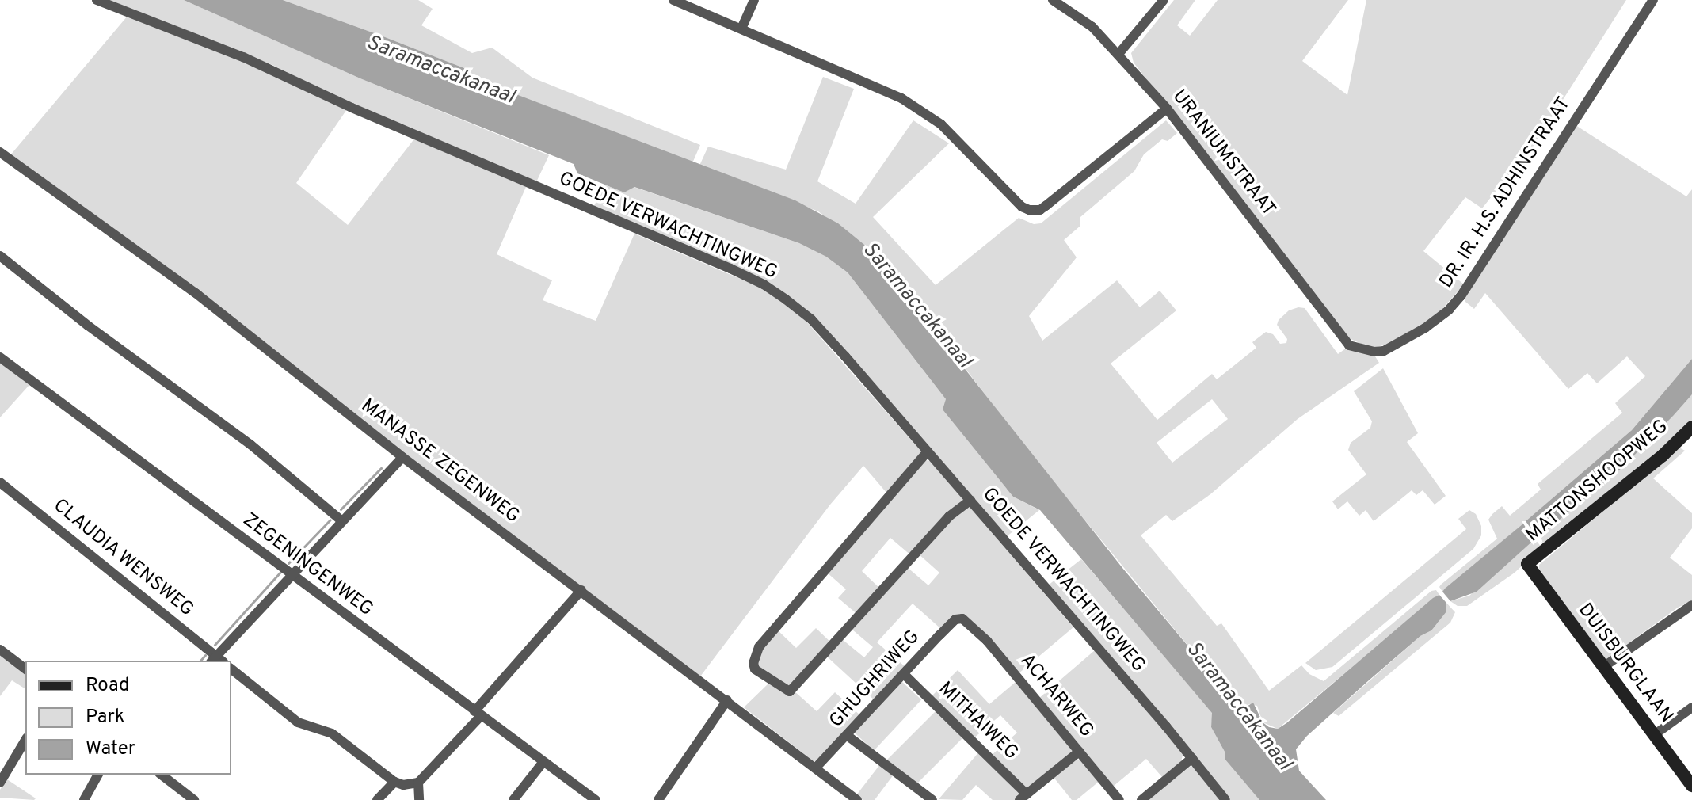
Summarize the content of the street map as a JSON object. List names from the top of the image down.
{
  "streets": {
    "street": [
      "URANIUMSTRAAT",
      "DR. IR. H.S. ADHINSTRAAT",
      "GOEDE VERWACHTINGWEG",
      "MANASSE ZEGENWEG",
      "MATTONSHOOPWEG",
      "CLAUDIA WENSWEG",
      "ZEGENINGENWEG",
      "DUISBURGLAAN",
      "GHUGHRIWEG",
      "ACHARWEG",
      "MITHAIWEG"
    ]
  },
  "crossings": [
    ["URANIUMSTRAAT", "DR. IR. H.S. ADHINSTRAAT"],
    ["MANASSE ZEGENWEG", "GHUGHRIWEG"],
    ["MATTONSHOOPWEG", "DUISBURGLAAN"],
    ["GHUGHRIWEG", "ACHARWEG"],
    ["GHUGHRIWEG", "MITHAIWEG"]
  ],
  "water": ["Saramaccakanaal"],
  "legend": ["Road", "Park", "Water"]
}
